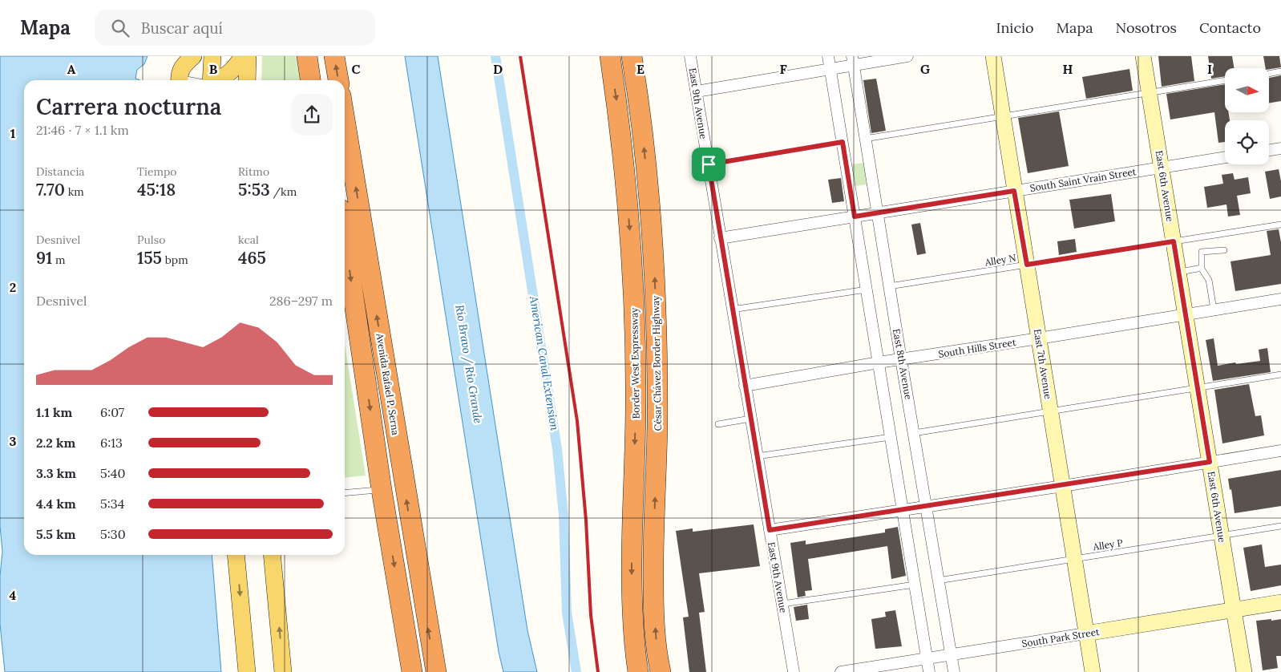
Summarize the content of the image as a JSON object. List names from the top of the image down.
{
  "streets": {
    "highway": ["Border West Expressway", "César Chávez Border Highway", "Avenida Rafael P. Serna"],
    "street": [
      "East 9th Avenue",
      "South Saint Vrain Street",
      "East 6th Avenue",
      "South Hills Street",
      "East 8th Avenue",
      "East 7th Avenue",
      "South Park Street"
    ],
    "lane": ["Alley N", "Alley P"]
  },
  "crossings": [
    ["East 9th Avenue", "South Saint Vrain Street"],
    ["East 9th Avenue", "South Hills Street"],
    ["South Saint Vrain Street", "East 6th Avenue"],
    ["South Saint Vrain Street", "East 8th Avenue"],
    ["South Saint Vrain Street", "East 7th Avenue"],
    ["East 6th Avenue", "Alley N"],
    ["East 6th Avenue", "South Hills Street"],
    ["East 6th Avenue", "Alley P"],
    ["East 6th Avenue", "South Park Street"],
    ["Alley N", "East 8th Avenue"],
    ["Alley N", "East 7th Avenue"],
    ["South Hills Street", "East 8th Avenue"],
    ["South Hills Street", "East 7th Avenue"],
    ["East 8th Avenue", "Alley P"],
    ["East 8th Avenue", "South Park Street"],
    ["East 7th Avenue", "Alley P"],
    ["East 7th Avenue", "South Park Street"]
  ],
  "one_way": ["Border West Expressway", "César Chávez Border Highway"],
  "water": ["American Canal Extension", "Río Bravo / Rio Grande"],
  "north": "right",
  "page": {
    "header": "Mapa",
    "search": "Buscar aquí",
    "nav": [
      "Inicio",
      "Mapa",
      "Nosotros",
      "Contacto"
    ],
    "heading": ["Carrera nocturna", "21:46 · 7 × 1.1 km"],
    "stats": [
      ["Distancia", "7.70 km"],
      ["Tiempo", "45:18"],
      ["Ritmo", "5:53 /km"],
      ["Desnivel", "91 m"],
      ["Pulso", "155 bpm"],
      ["kcal", "465"]
    ],
    "chart": ["Desnivel", "286–297 m"],
    "list": [
      {
        "name": "1.1 km",
        "note": "6:07"
      },
      {
        "name": "2.2 km",
        "note": "6:13"
      },
      {
        "name": "3.3 km",
        "note": "5:40"
      },
      {
        "name": "4.4 km",
        "note": "5:34"
      },
      {
        "name": "5.5 km",
        "note": "5:30"
      }
    ]
  },
  "grid": {
    "columns": [
      "A",
      "B",
      "C",
      "D",
      "E",
      "F",
      "G",
      "H",
      "I"
    ],
    "rows": [
      "1",
      "2",
      "3",
      "4"
    ]
  }
}
